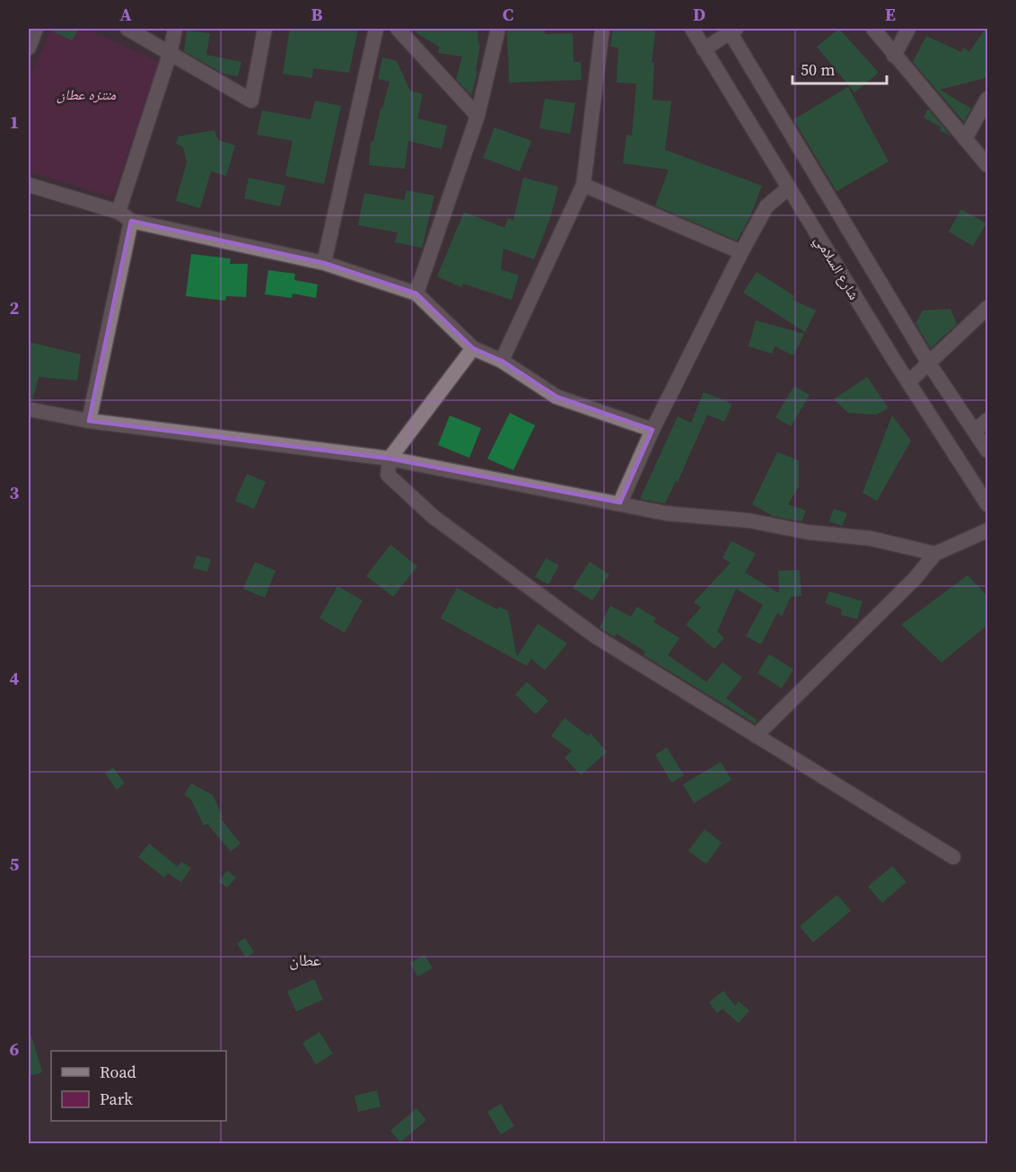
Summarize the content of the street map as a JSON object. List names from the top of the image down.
{
  "streets": {
    "street": ["شارع السلامي"]
  },
  "districts": ["عطان"],
  "parks": ["منتزه عطان"],
  "legend": ["Road", "Park"],
  "scale_bar": "50 m",
  "grid": {
    "columns": [
      "A",
      "B",
      "C",
      "D",
      "E"
    ],
    "rows": [
      "1",
      "2",
      "3",
      "4",
      "5",
      "6"
    ]
  }
}
